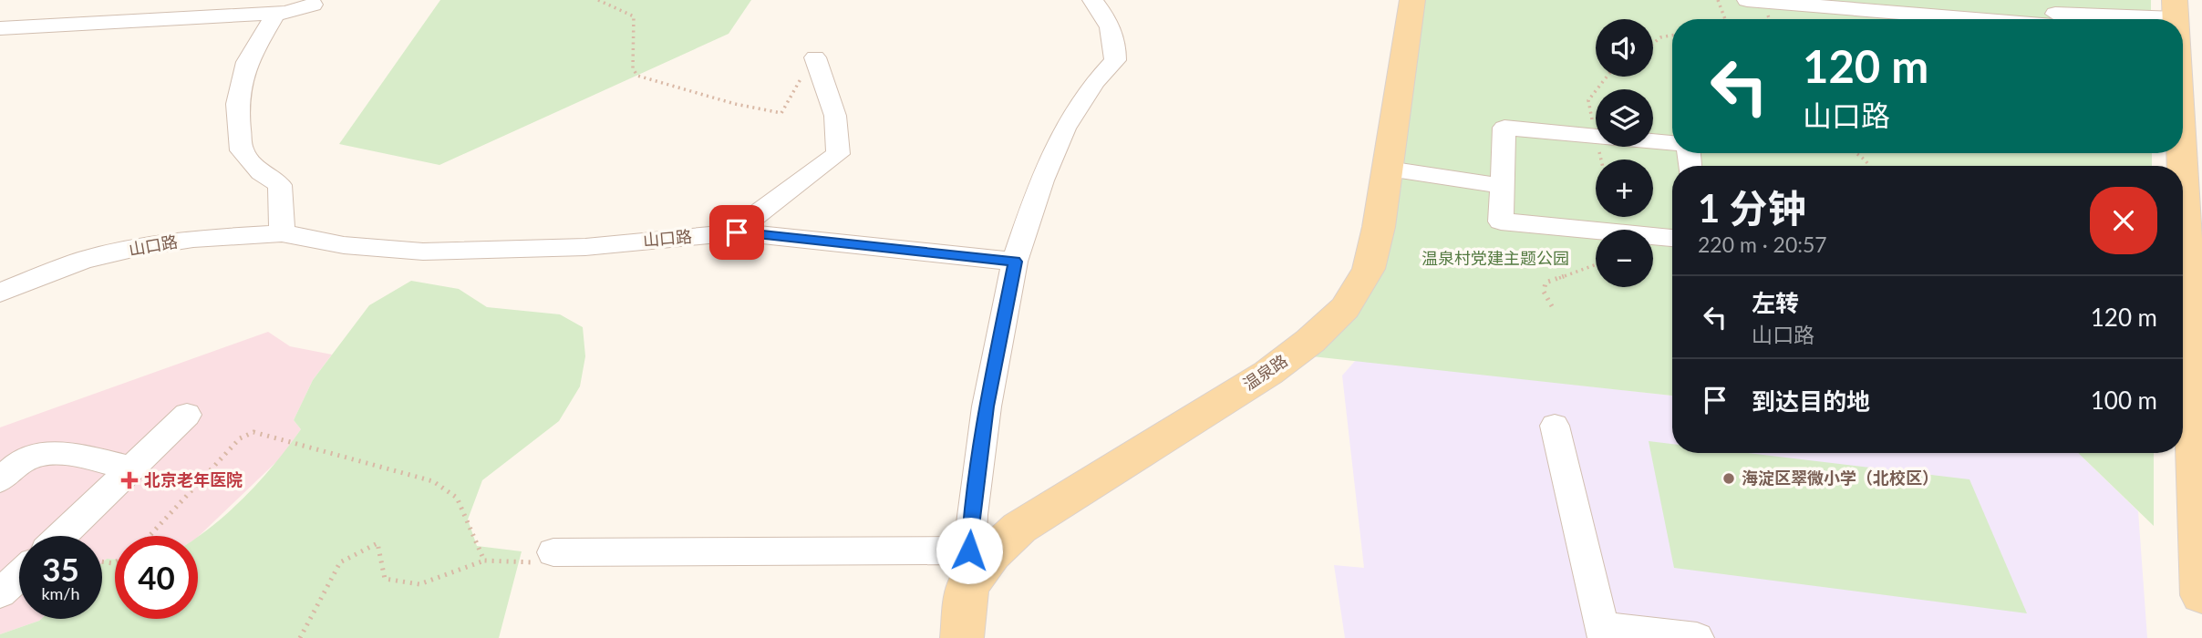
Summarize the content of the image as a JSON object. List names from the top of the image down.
{
  "streets": {
    "main road": ["温泉路"],
    "street": ["山口路"]
  },
  "parks": ["温泉村党建主题公园"],
  "places": {
    "other": ["海淀区翠微小学（北校区）"],
    "health": ["北京老年医院"]
  },
  "page": {
    "map_buttons": ["+", "−"],
    "turn": ["120 m", "山口路"],
    "heading": ["1 分钟", "220 m · 20:57"],
    "list": [
      {
        "name": "左转",
        "note": "山口路",
        "value": "120 m"
      },
      {
        "name": "到达目的地",
        "value": "100 m"
      }
    ],
    "speed": "35 km/h",
    "limit": "40"
  }
}
